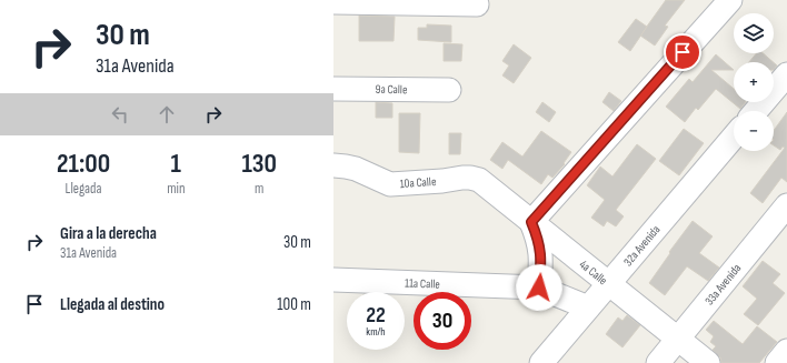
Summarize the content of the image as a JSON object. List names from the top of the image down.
{
  "streets": {
    "street": [
      "9a Calle",
      "10a Calle",
      "32a Avenida",
      "4a Calle",
      "11a Calle",
      "33a Avenida"
    ]
  },
  "crossings": [
    ["10a Calle", "4a Calle"],
    ["32a Avenida", "4a Calle"],
    ["32a Avenida", "11a Calle"],
    ["4a Calle", "33a Avenida"]
  ],
  "page": {
    "turn": ["30 m", "31a Avenida"],
    "map_buttons": ["+", "−"],
    "eta": [
      "21:00",
      "Llegada",
      "1",
      "min",
      "130",
      "m"
    ],
    "list": [
      {
        "name": "Gira a la derecha",
        "note": "31a Avenida",
        "value": "30 m"
      },
      {
        "name": "Llegada al destino",
        "value": "100 m"
      }
    ],
    "speed": "22 km/h",
    "limit": "30"
  }
}
